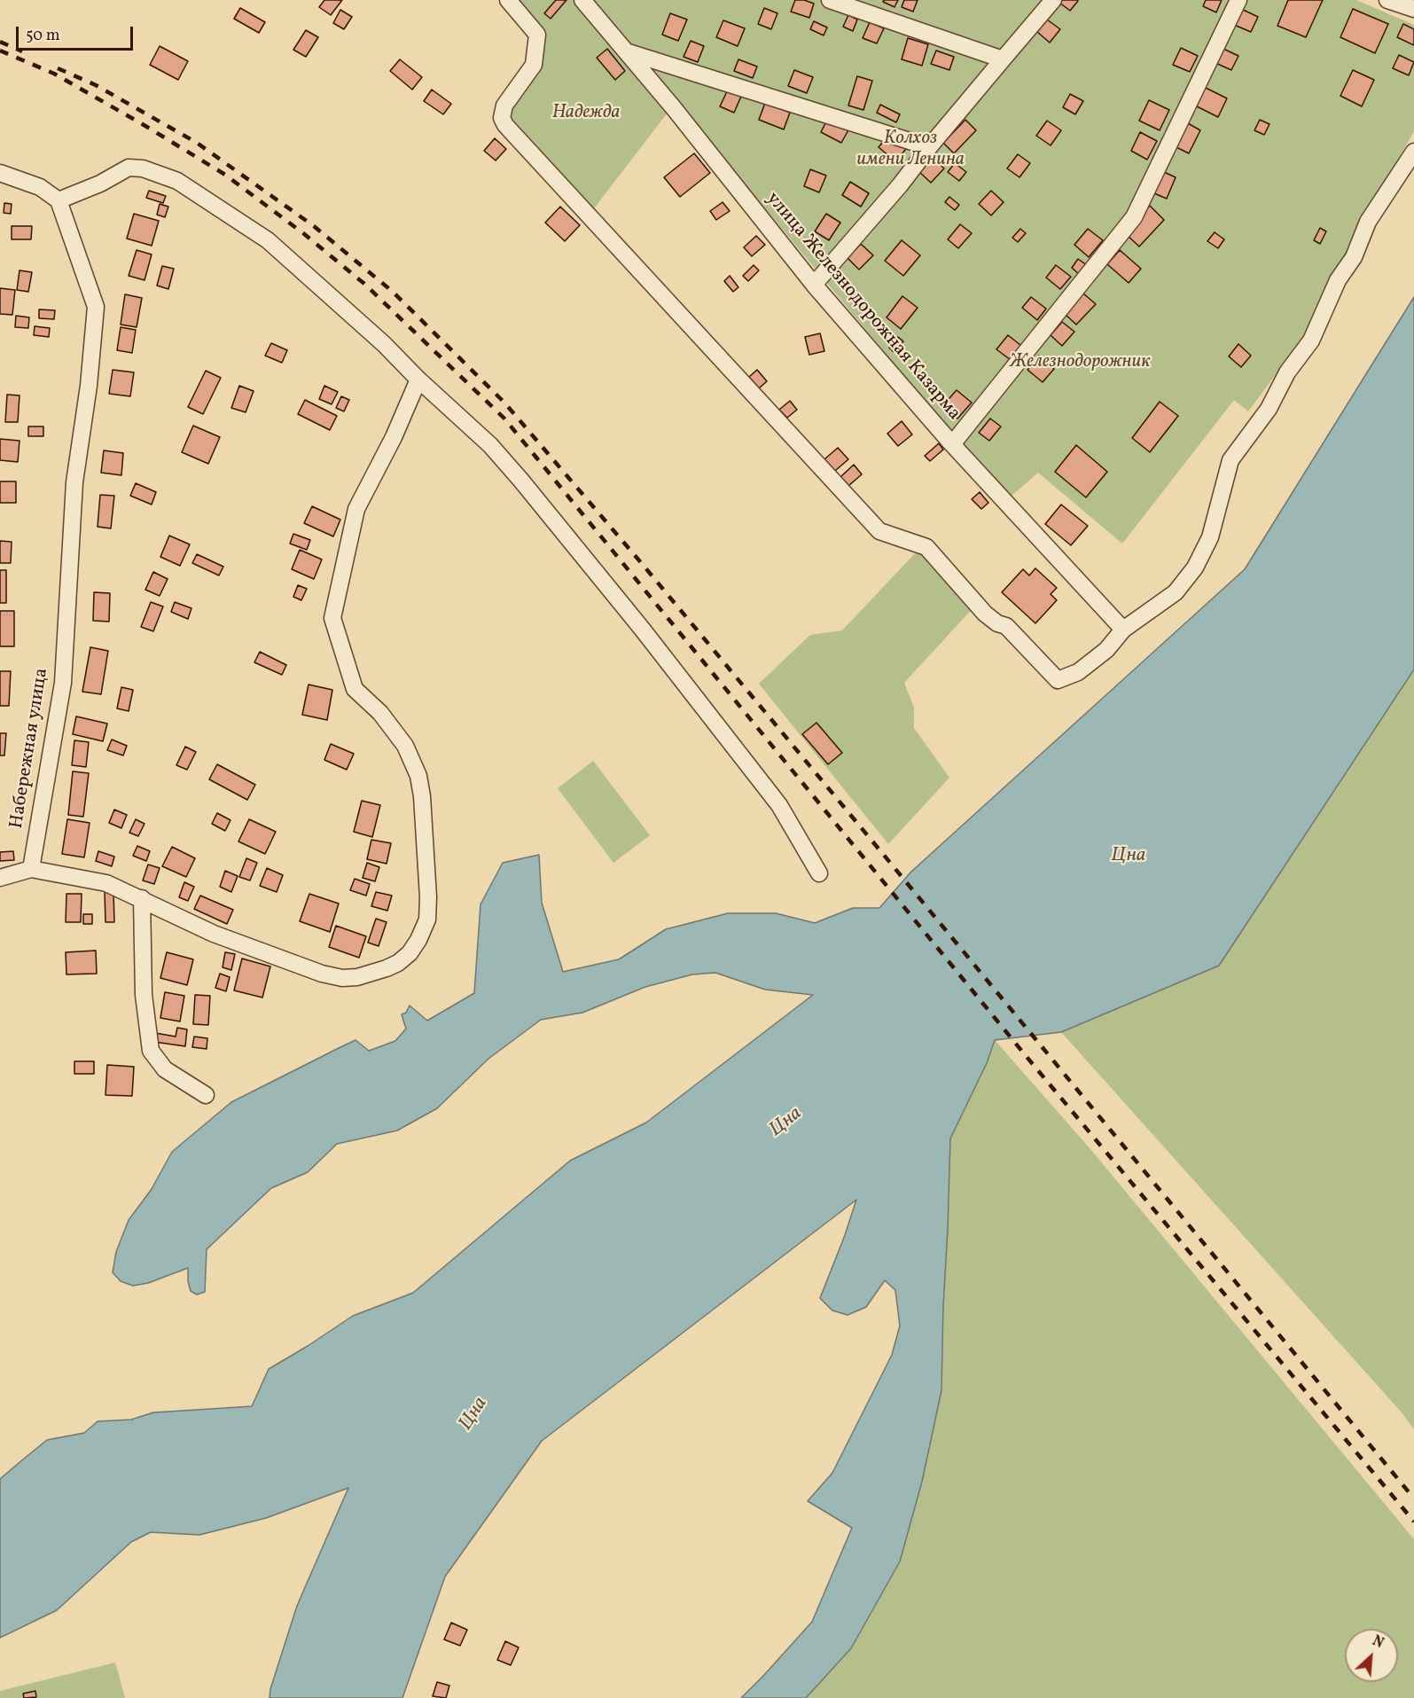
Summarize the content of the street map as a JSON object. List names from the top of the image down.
{
  "streets": {
    "street": ["улица Железнодорожная Казарма", "Набережная улица"]
  },
  "water": ["Цна"],
  "parks": ["Надежда", "Колхоз имени Ленина", "Железнодорожник"],
  "scale_bar": "50 m",
  "north": "top right"
}
